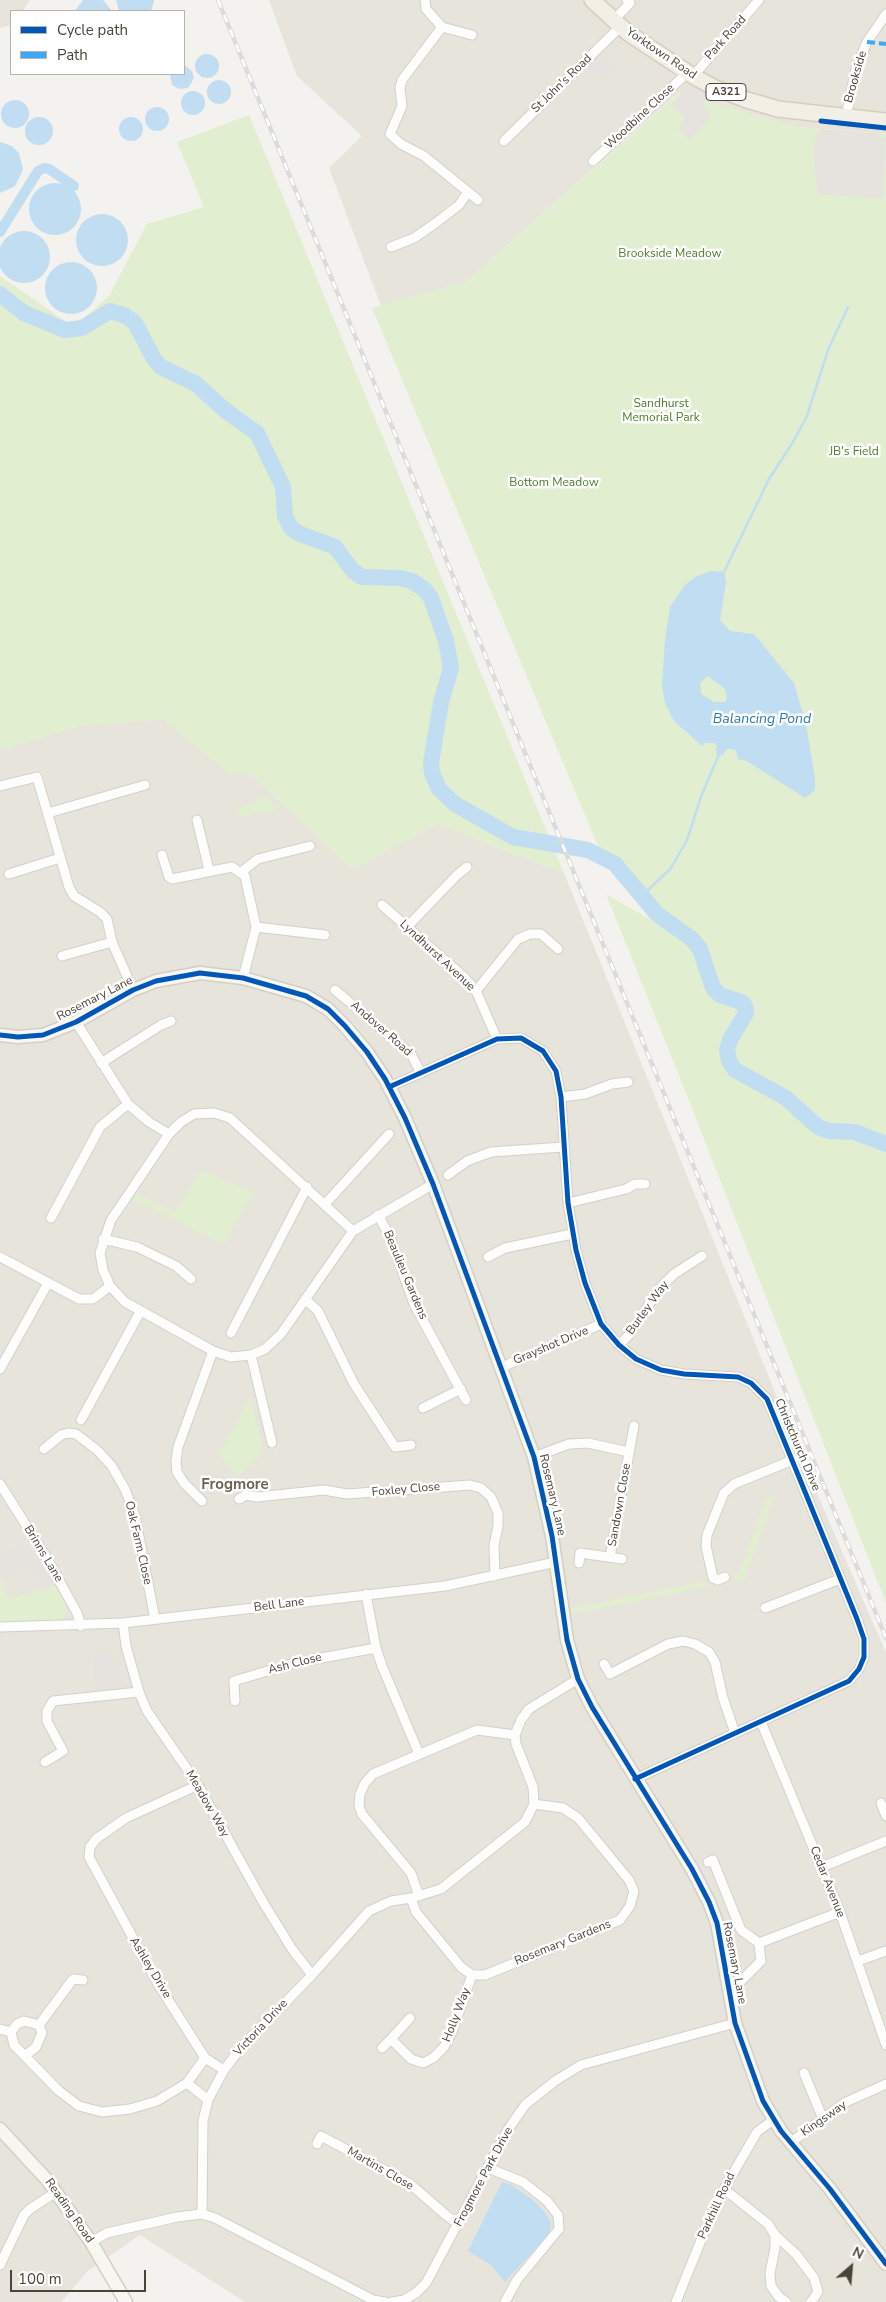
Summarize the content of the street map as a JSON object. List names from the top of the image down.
{
  "streets": {
    "main road": ["Yorktown Road", "A321"],
    "street": [
      "Park Road",
      "Brookside",
      "St John's Road",
      "Woodbine Close",
      "Lyndhurst Avenue",
      "Rosemary Lane",
      "Andover Road",
      "Beaulieu Gardens",
      "Burley Way",
      "Grayshot Drive",
      "Christchurch Drive",
      "Foxley Close",
      "Sandown Close",
      "Oak Farm Close",
      "Brinns Lane",
      "Bell Lane",
      "Ash Close",
      "Meadow Way",
      "Cedar Avenue",
      "Rosemary Gardens",
      "Ashley Drive",
      "Holly Way",
      "Victoria Drive",
      "Kingsway",
      "Martins Close",
      "Frogmore Park Drive",
      "Parkhill Road",
      "Reading Road"
    ]
  },
  "crossings": [
    ["Park Road", "Yorktown Road"],
    ["Park Road", "Woodbine Close"],
    ["Yorktown Road", "Brookside"],
    ["Yorktown Road", "St John's Road"],
    ["Yorktown Road", "Woodbine Close"],
    ["Lyndhurst Avenue", "Christchurch Drive"],
    ["Rosemary Lane", "Beaulieu Gardens"],
    ["Rosemary Lane", "Grayshot Drive"],
    ["Rosemary Lane", "Christchurch Drive"],
    ["Rosemary Lane", "Sandown Close"],
    ["Rosemary Lane", "Bell Lane"],
    ["Rosemary Lane", "Kingsway"],
    ["Rosemary Lane", "Frogmore Park Drive"],
    ["Rosemary Lane", "Parkhill Road"],
    ["Andover Road", "Christchurch Drive"],
    ["Burley Way", "Christchurch Drive"],
    ["Grayshot Drive", "Christchurch Drive"],
    ["Christchurch Drive", "Cedar Avenue"],
    ["Foxley Close", "Bell Lane"],
    ["Oak Farm Close", "Bell Lane"],
    ["Brinns Lane", "Bell Lane"],
    ["Bell Lane", "Meadow Way"],
    ["Meadow Way", "Ashley Drive"],
    ["Meadow Way", "Victoria Drive"],
    ["Rosemary Gardens", "Holly Way"],
    ["Ashley Drive", "Victoria Drive"],
    ["Martins Close", "Frogmore Park Drive"]
  ],
  "districts": ["Frogmore"],
  "water": ["Balancing Pond"],
  "parks": [
    "Brookside Meadow",
    "Sandhurst Memorial Park",
    "JB's Field",
    "Bottom Meadow"
  ],
  "legend": ["Cycle path", "Path"],
  "scale_bar": "100 m",
  "north": "top right"
}
